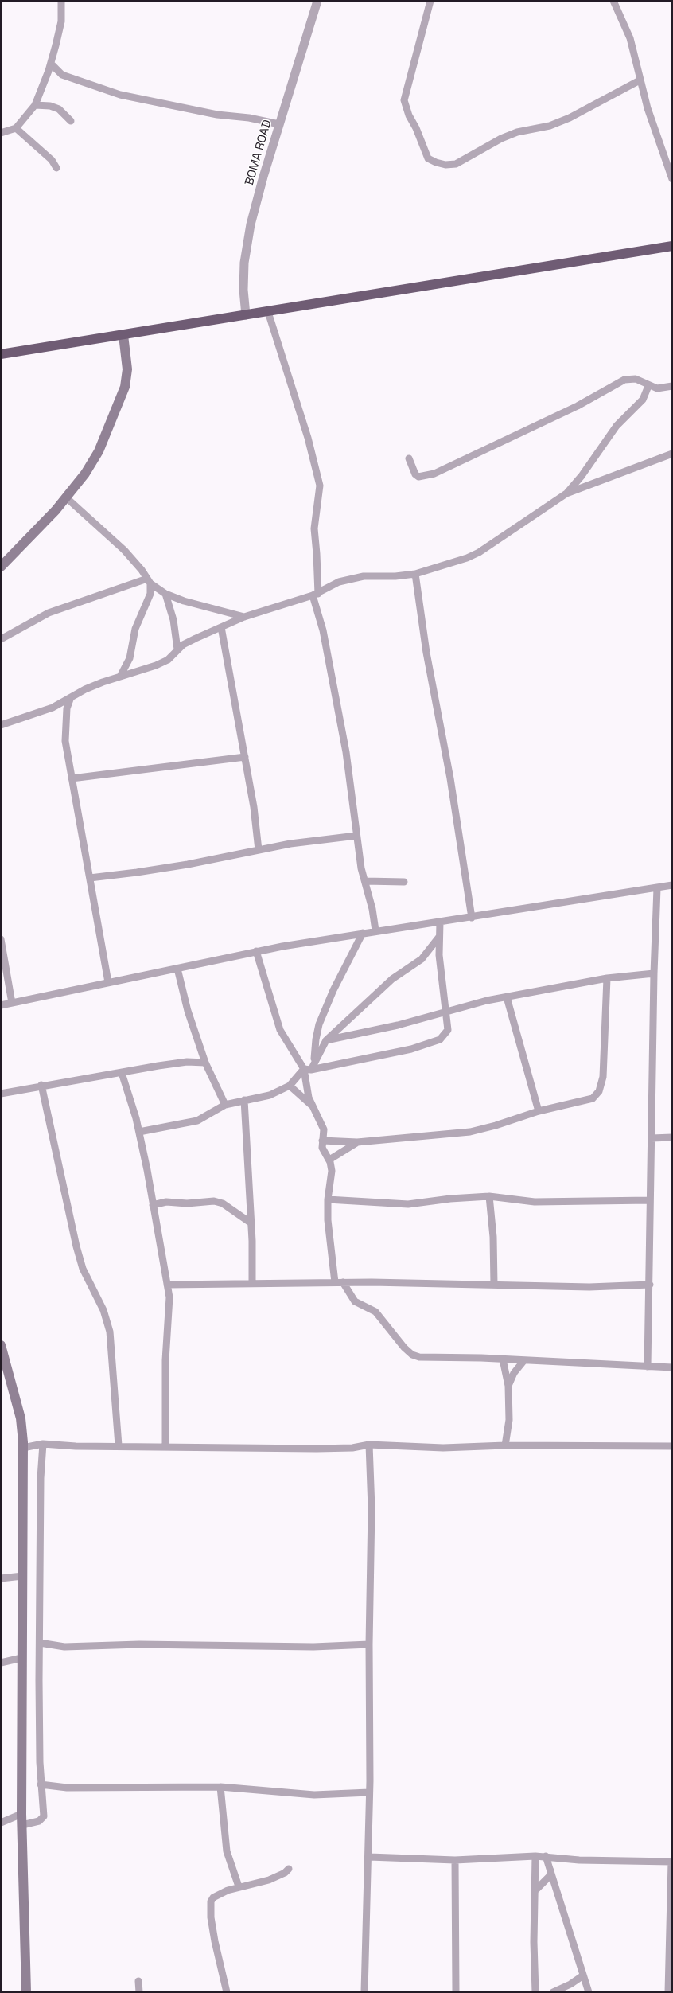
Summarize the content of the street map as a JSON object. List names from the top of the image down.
{
  "streets": {
    "street": ["BOMA ROAD"]
  }
}
